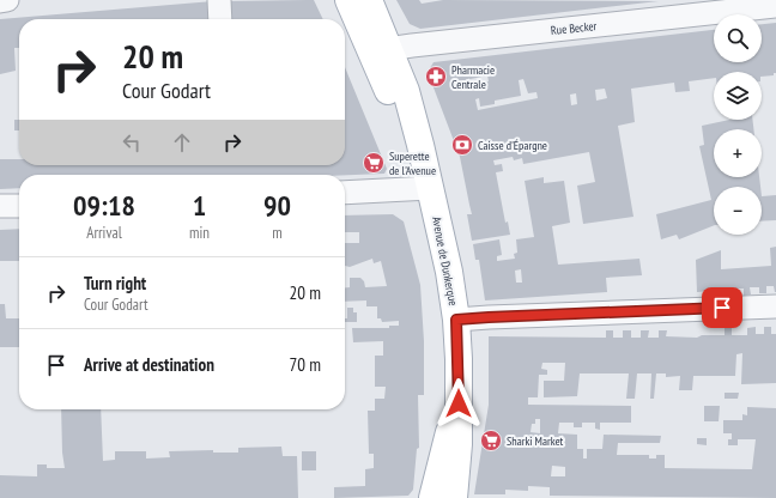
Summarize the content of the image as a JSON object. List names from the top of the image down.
{
  "streets": {
    "main road": ["Avenue de Dunkerque"],
    "street": ["Rue Becker"]
  },
  "crossings": [
    ["Rue Becker", "Avenue de Dunkerque"]
  ],
  "places": {
    "pharmacy": ["Pharmacie Centrale"],
    "bank": ["Caisse d'Épargne"],
    "supermarket": ["Superette de l'Avenue", "Sharki Market"]
  },
  "page": {
    "map_buttons": ["+", "−"],
    "turn": ["20 m", "Cour Godart"],
    "eta": [
      "09:18",
      "Arrival",
      "1",
      "min",
      "90",
      "m"
    ],
    "list": [
      {
        "name": "Turn right",
        "note": "Cour Godart",
        "value": "20 m"
      },
      {
        "name": "Arrive at destination",
        "value": "70 m"
      }
    ]
  }
}
